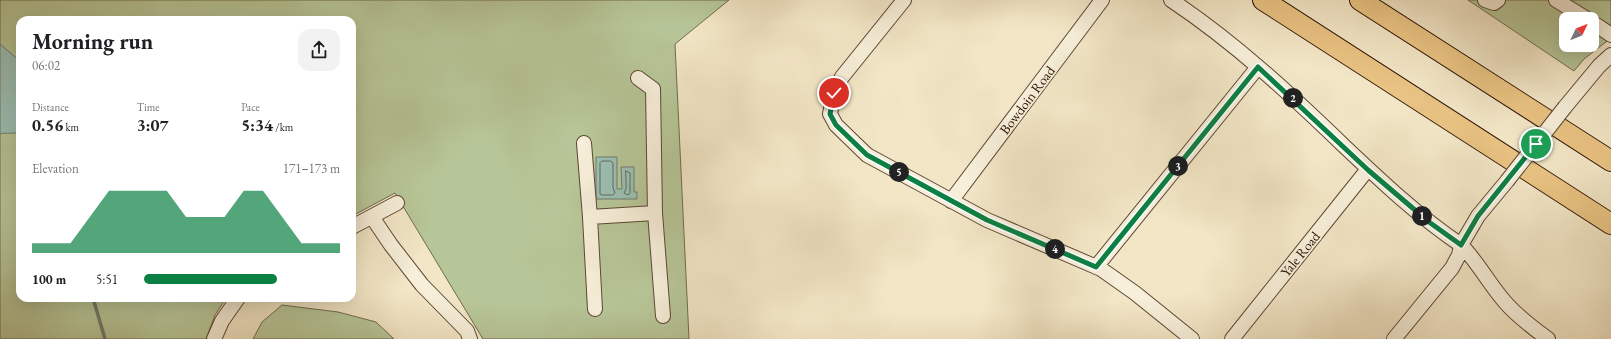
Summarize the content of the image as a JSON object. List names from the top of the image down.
{
  "streets": {
    "street": ["Bowdoin Road", "Yale Road"]
  },
  "north": "top right",
  "page": {
    "heading": ["Morning run", "06:02"],
    "stats": [
      ["Distance", "0.56 km"],
      ["Time", "3:07"],
      ["Pace", "5:34 /km"]
    ],
    "pins": [
      "2",
      "3",
      "5",
      "1",
      "4"
    ],
    "chart": ["Elevation", "171–173 m"],
    "list": [
      {
        "name": "100 m",
        "note": "5:51"
      }
    ]
  }
}
